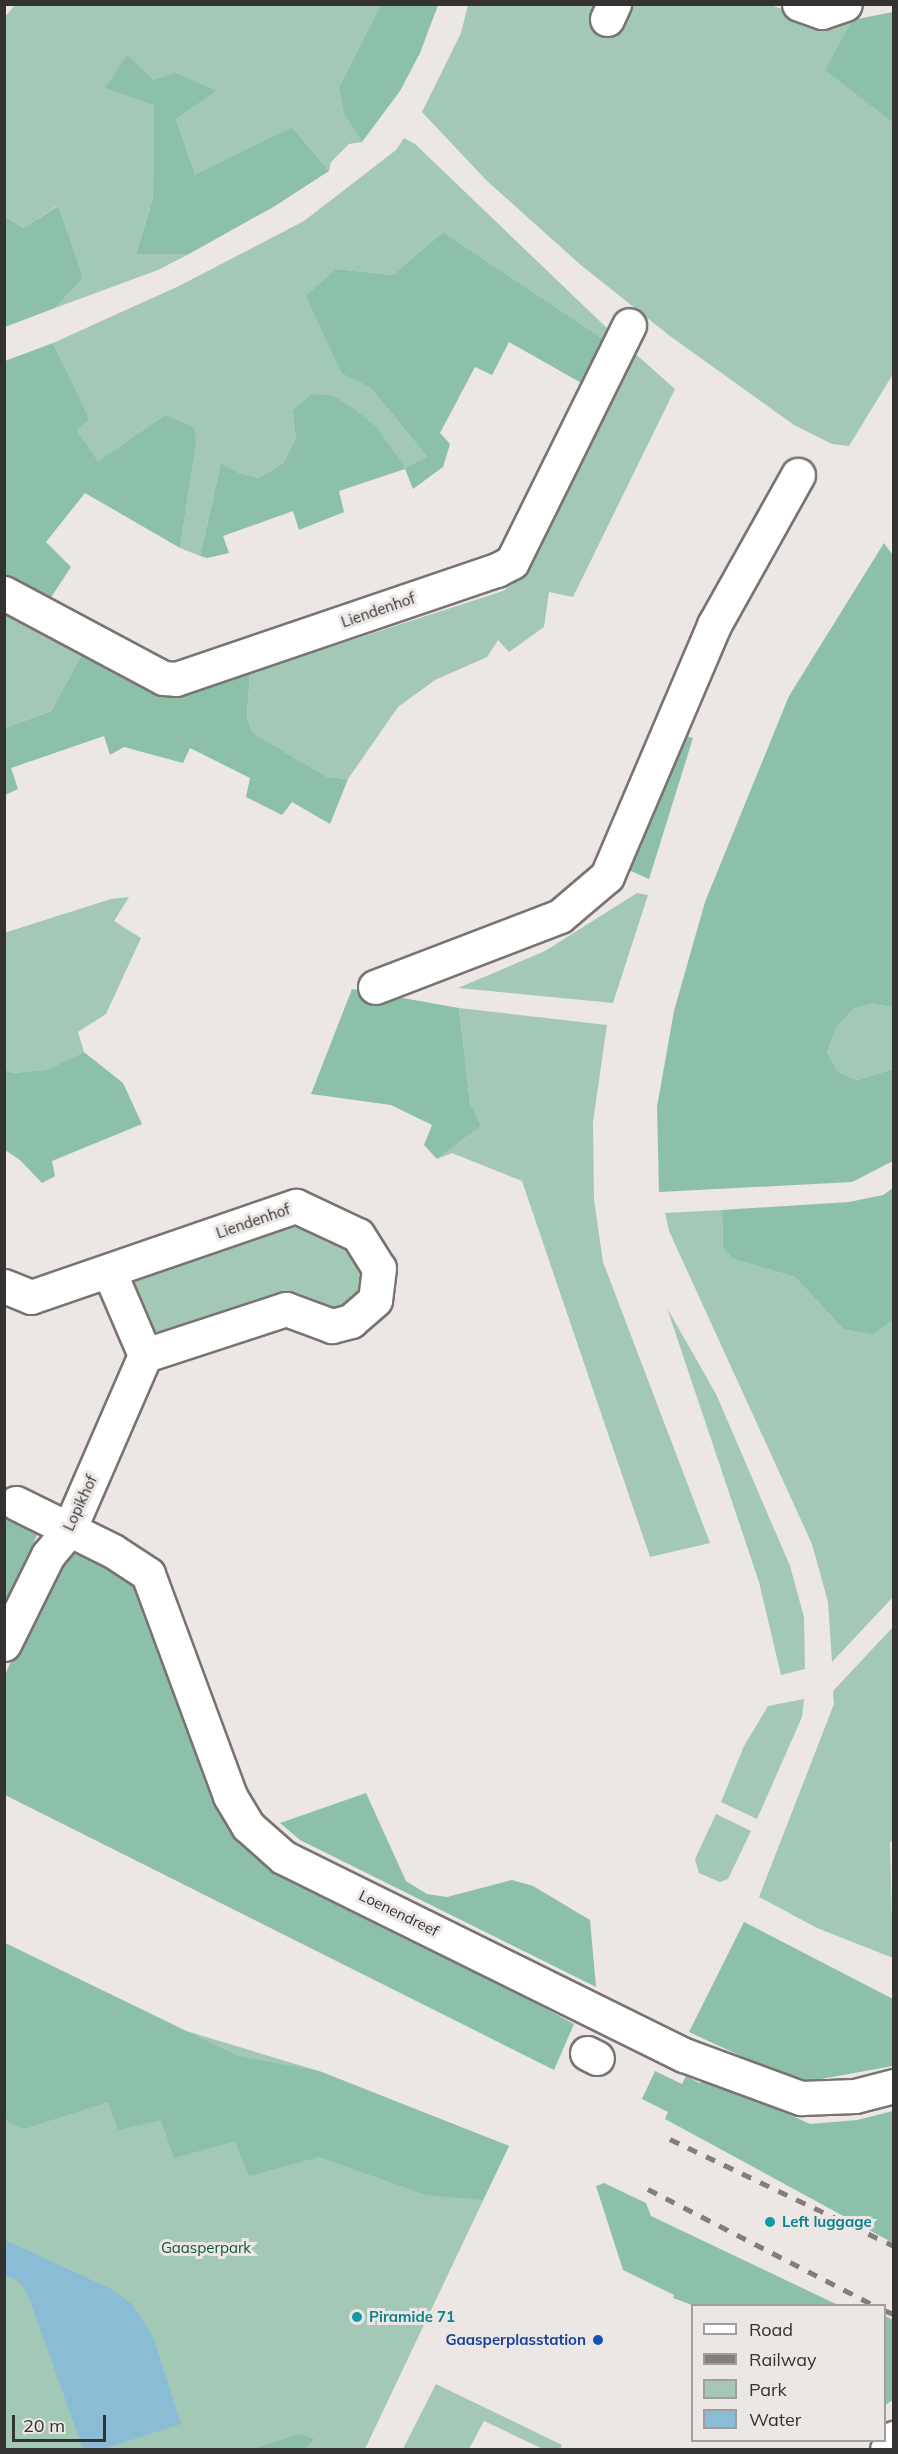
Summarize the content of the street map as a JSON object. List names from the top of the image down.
{
  "streets": {
    "street": ["Liendenhof", "Lopikhof", "Loenendreef"]
  },
  "crossings": [
    ["Liendenhof", "Lopikhof"],
    ["Lopikhof", "Loenendreef"]
  ],
  "parks": ["Gaasperpark"],
  "places": ["Left luggage", "Piramide 71", "Gaasperplasstation"],
  "legend": [
    "Road",
    "Railway",
    "Park",
    "Water"
  ],
  "scale_bar": "20 m"
}
